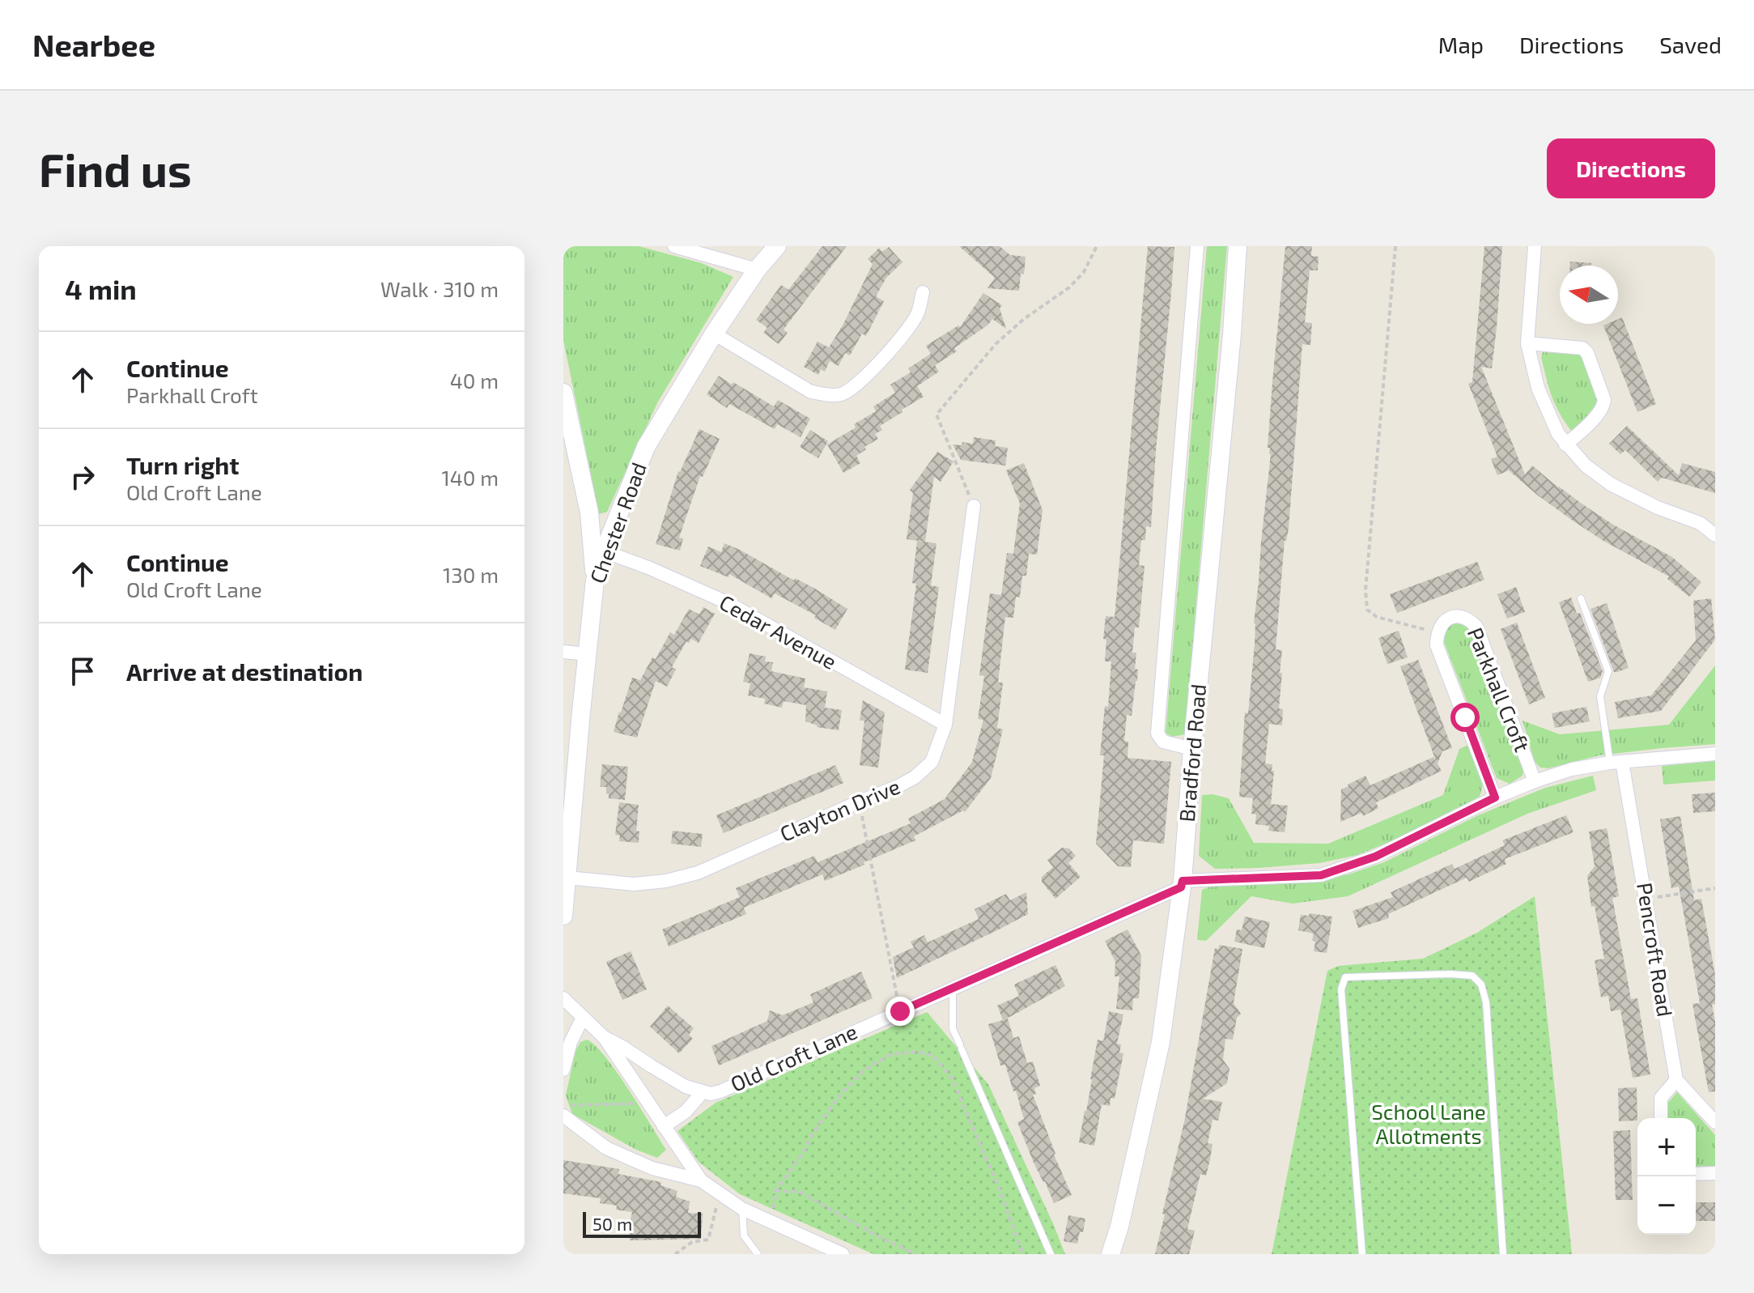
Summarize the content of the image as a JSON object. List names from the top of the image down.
{
  "streets": {
    "main road": ["Chester Road", "Bradford Road"],
    "street": [
      "Cedar Avenue",
      "Parkhall Croft",
      "Clayton Drive",
      "Pencroft Road",
      "Old Croft Lane"
    ]
  },
  "crossings": [
    ["Chester Road", "Cedar Avenue"],
    ["Chester Road", "Clayton Drive"],
    ["Cedar Avenue", "Clayton Drive"],
    ["Parkhall Croft", "Old Croft Lane"],
    ["Bradford Road", "Old Croft Lane"],
    ["Pencroft Road", "Old Croft Lane"]
  ],
  "parks": ["School Lane Allotments"],
  "scale_bar": "50 m",
  "north": "left",
  "page": {
    "header": "Nearbee",
    "nav": ["Map", "Directions", "Saved"],
    "buttons": "Directions",
    "title": "Find us",
    "heading": ["4 min", "Walk · 310 m"],
    "list": [
      ["Continue", "Parkhall Croft", "40 m"],
      ["Turn right", "Old Croft Lane", "140 m"],
      ["Continue", "Old Croft Lane", "130 m"],
      "Arrive at destination"
    ],
    "map_buttons": ["+", "−"],
    "scale": "50 m"
  }
}
